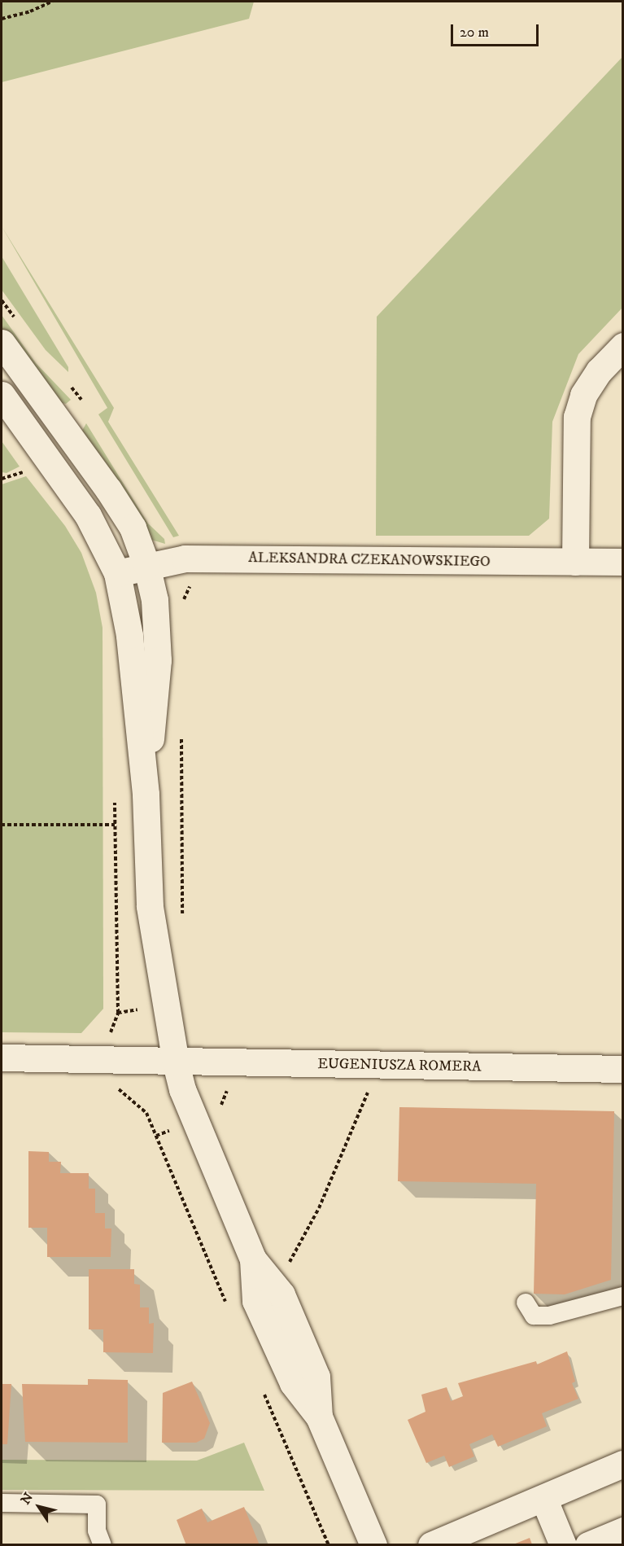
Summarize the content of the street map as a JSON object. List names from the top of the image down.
{
  "streets": {
    "street": ["ALEKSANDRA CZEKANOWSKIEGO", "EUGENIUSZA ROMERA"]
  },
  "scale_bar": "20 m",
  "north": "top left"
}
